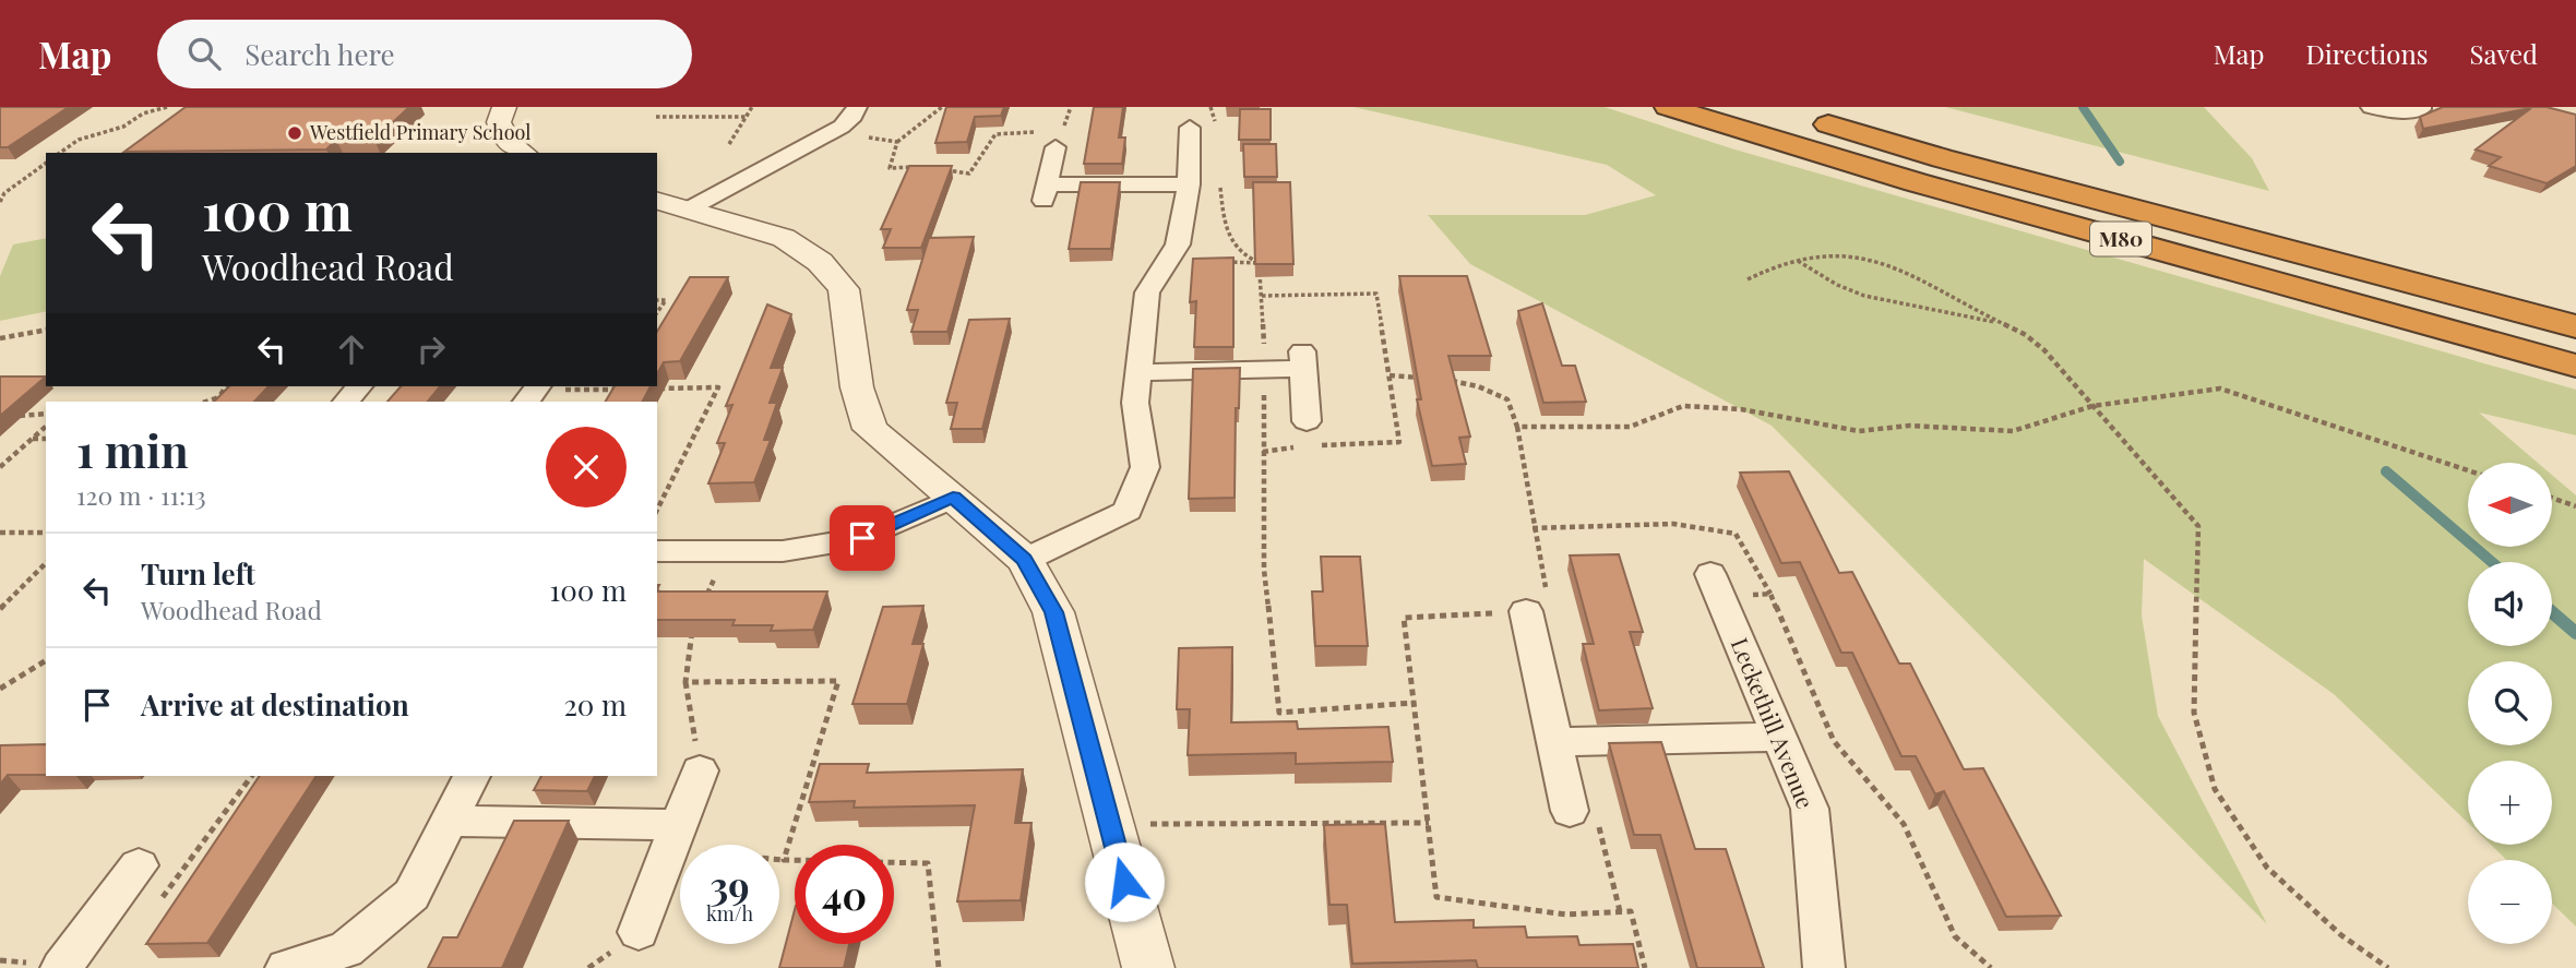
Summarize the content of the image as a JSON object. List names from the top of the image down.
{
  "streets": {
    "highway": ["M80"],
    "street": ["Leckethill Avenue"]
  },
  "places": ["Westfield Primary School"],
  "north": "left",
  "page": {
    "header": "Map",
    "search": "Search here",
    "nav": ["Map", "Directions", "Saved"],
    "turn": ["100 m", "Woodhead Road"],
    "heading": ["1 min", "120 m · 11:13"],
    "map_buttons": ["+", "−"],
    "list": [
      {
        "name": "Turn left",
        "note": "Woodhead Road",
        "value": "100 m"
      },
      {
        "name": "Arrive at destination",
        "value": "20 m"
      }
    ],
    "speed": "39 km/h",
    "limit": "40"
  }
}
